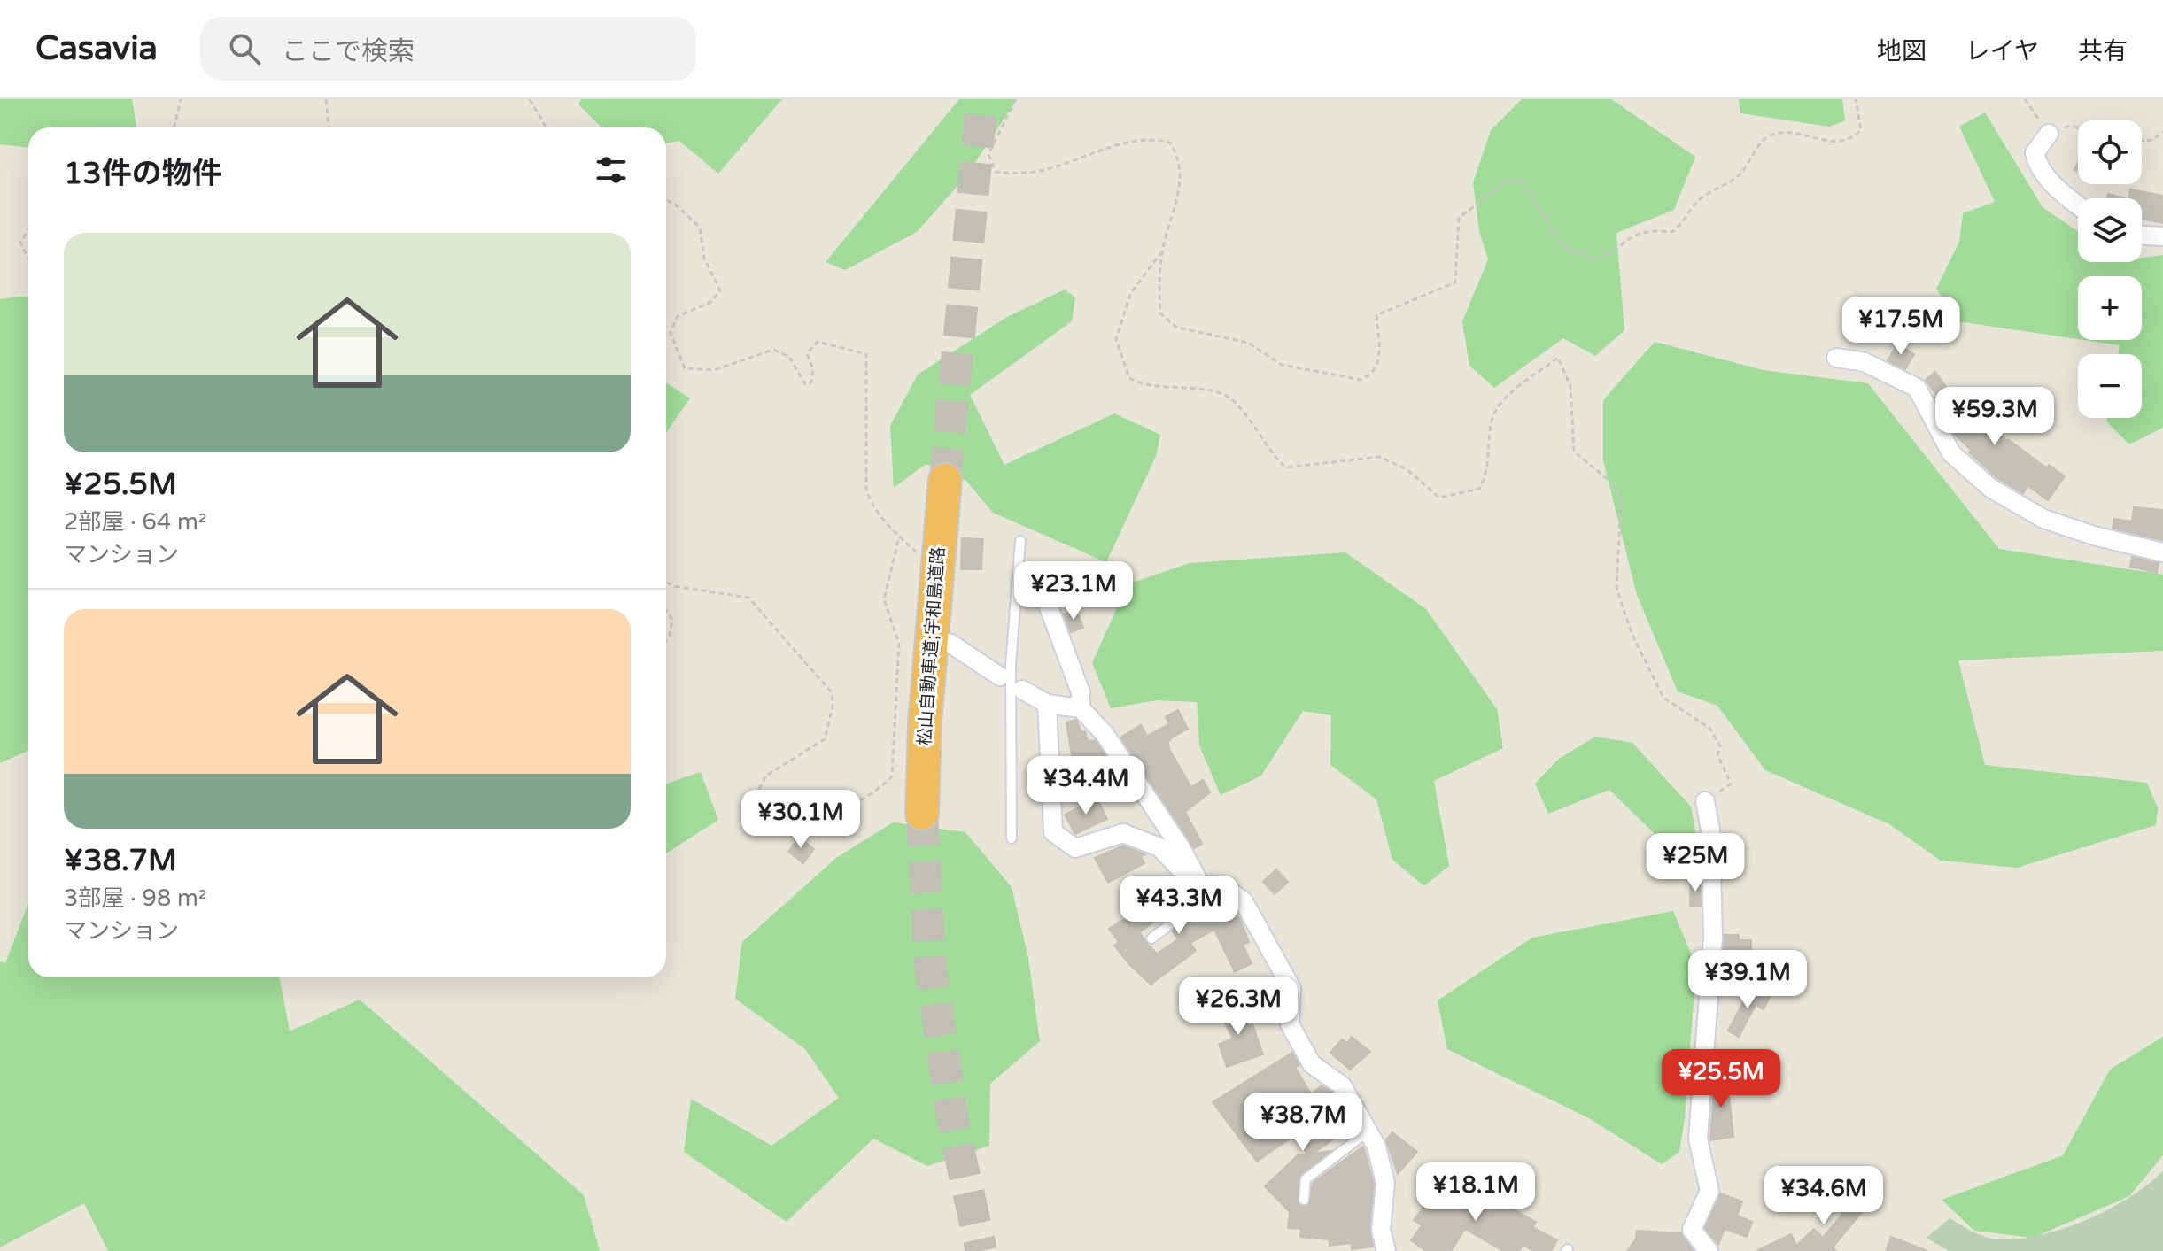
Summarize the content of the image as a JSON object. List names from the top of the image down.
{
  "streets": {
    "highway": ["松山自動車道;宇和島道路"]
  },
  "page": {
    "header": "Casavia",
    "search": "ここで検索",
    "nav": ["地図", "レイヤ", "共有"],
    "map_buttons": ["+", "−"],
    "heading": "13件の物件",
    "list": [
      {
        "name": "¥25.5M",
        "note": "2部屋 · 64 m² · マンション"
      },
      {
        "name": "¥38.7M",
        "note": "3部屋 · 98 m² · マンション"
      }
    ],
    "price": [
      "¥17.5M",
      "¥59.3M",
      "¥23.1M",
      "¥34.4M",
      "¥30.1M",
      "¥25M",
      "¥43.3M",
      "¥39.1M",
      "¥26.3M",
      "¥25.5M",
      "¥38.7M",
      "¥18.1M",
      "¥34.6M"
    ]
  }
}
